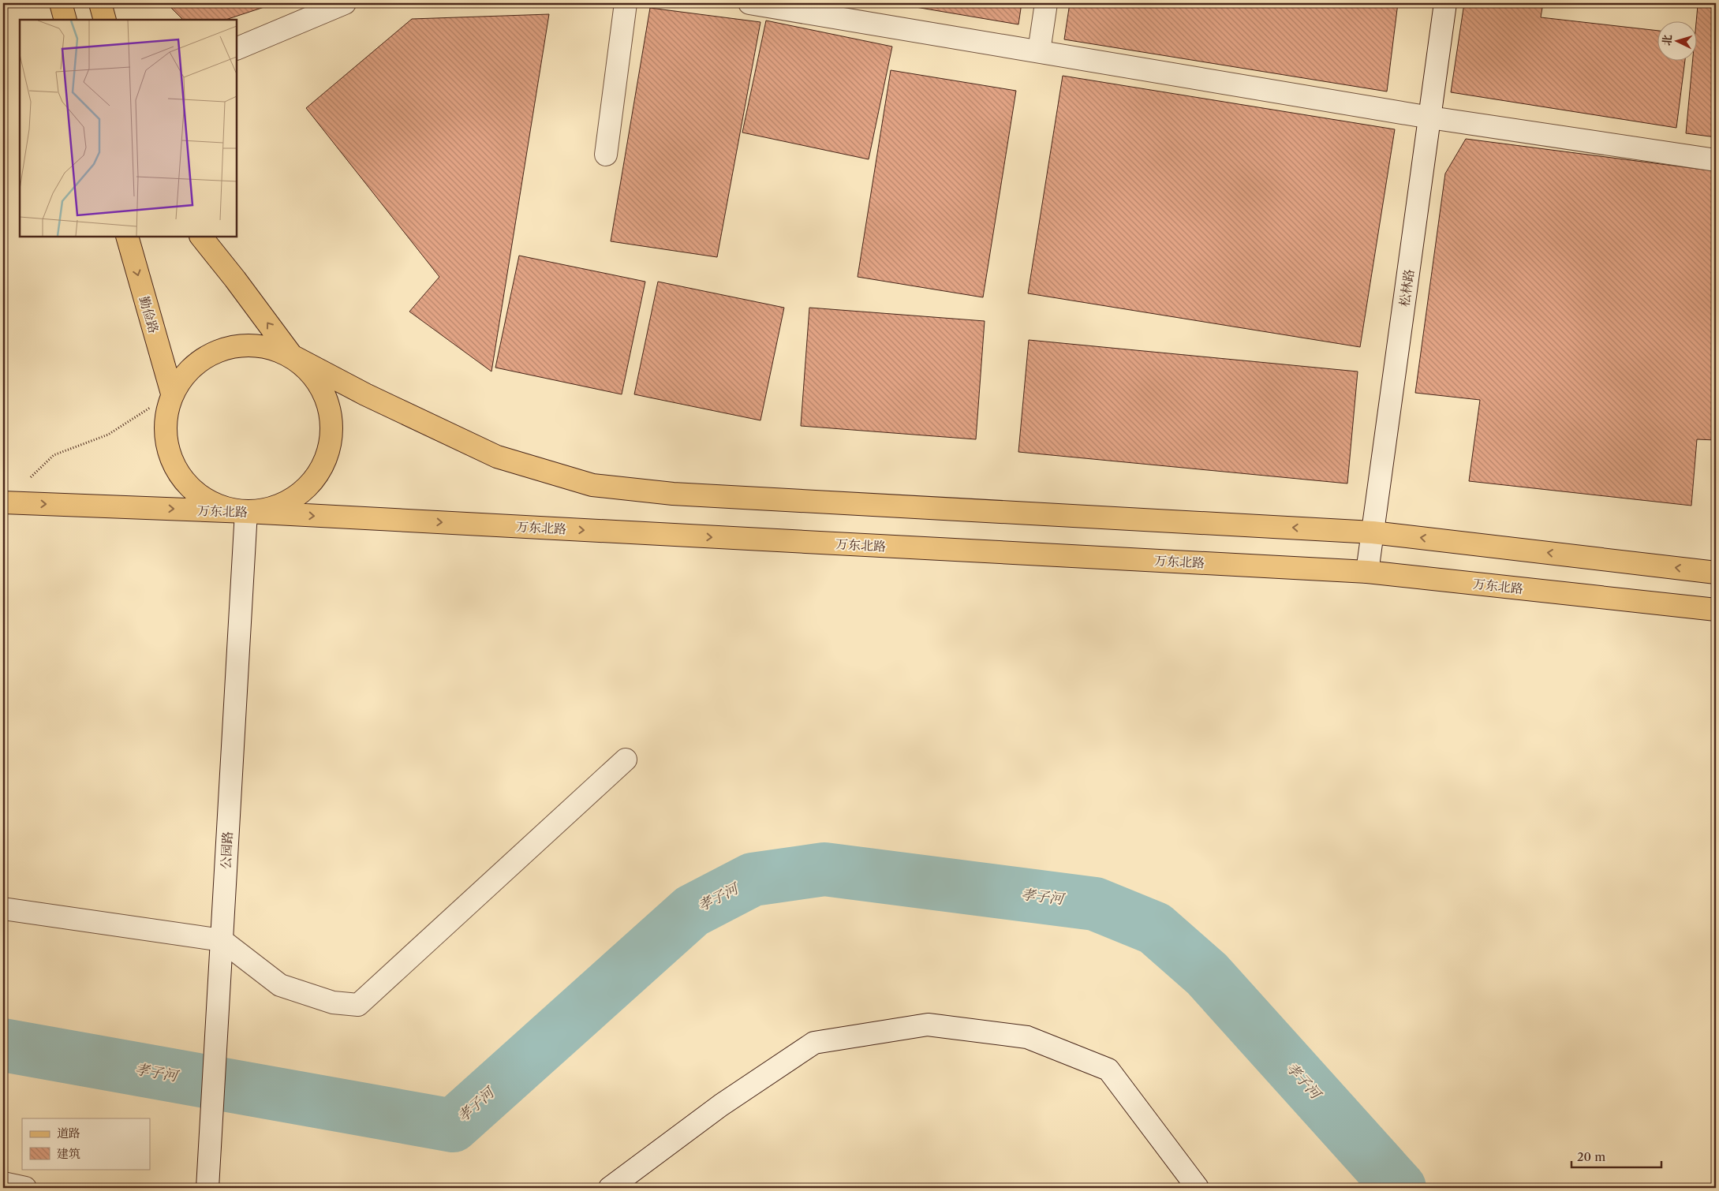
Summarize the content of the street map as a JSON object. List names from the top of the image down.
{
  "streets": {
    "main road": ["勤俭路", "万东北路"],
    "street": ["松林路", "公园路"]
  },
  "crossings": [
    ["松林路", "万东北路"],
    ["万东北路", "公园路"]
  ],
  "water": ["孝子河"],
  "legend": ["道路", "建筑"],
  "scale_bar": "20 m",
  "north": "left"
}
